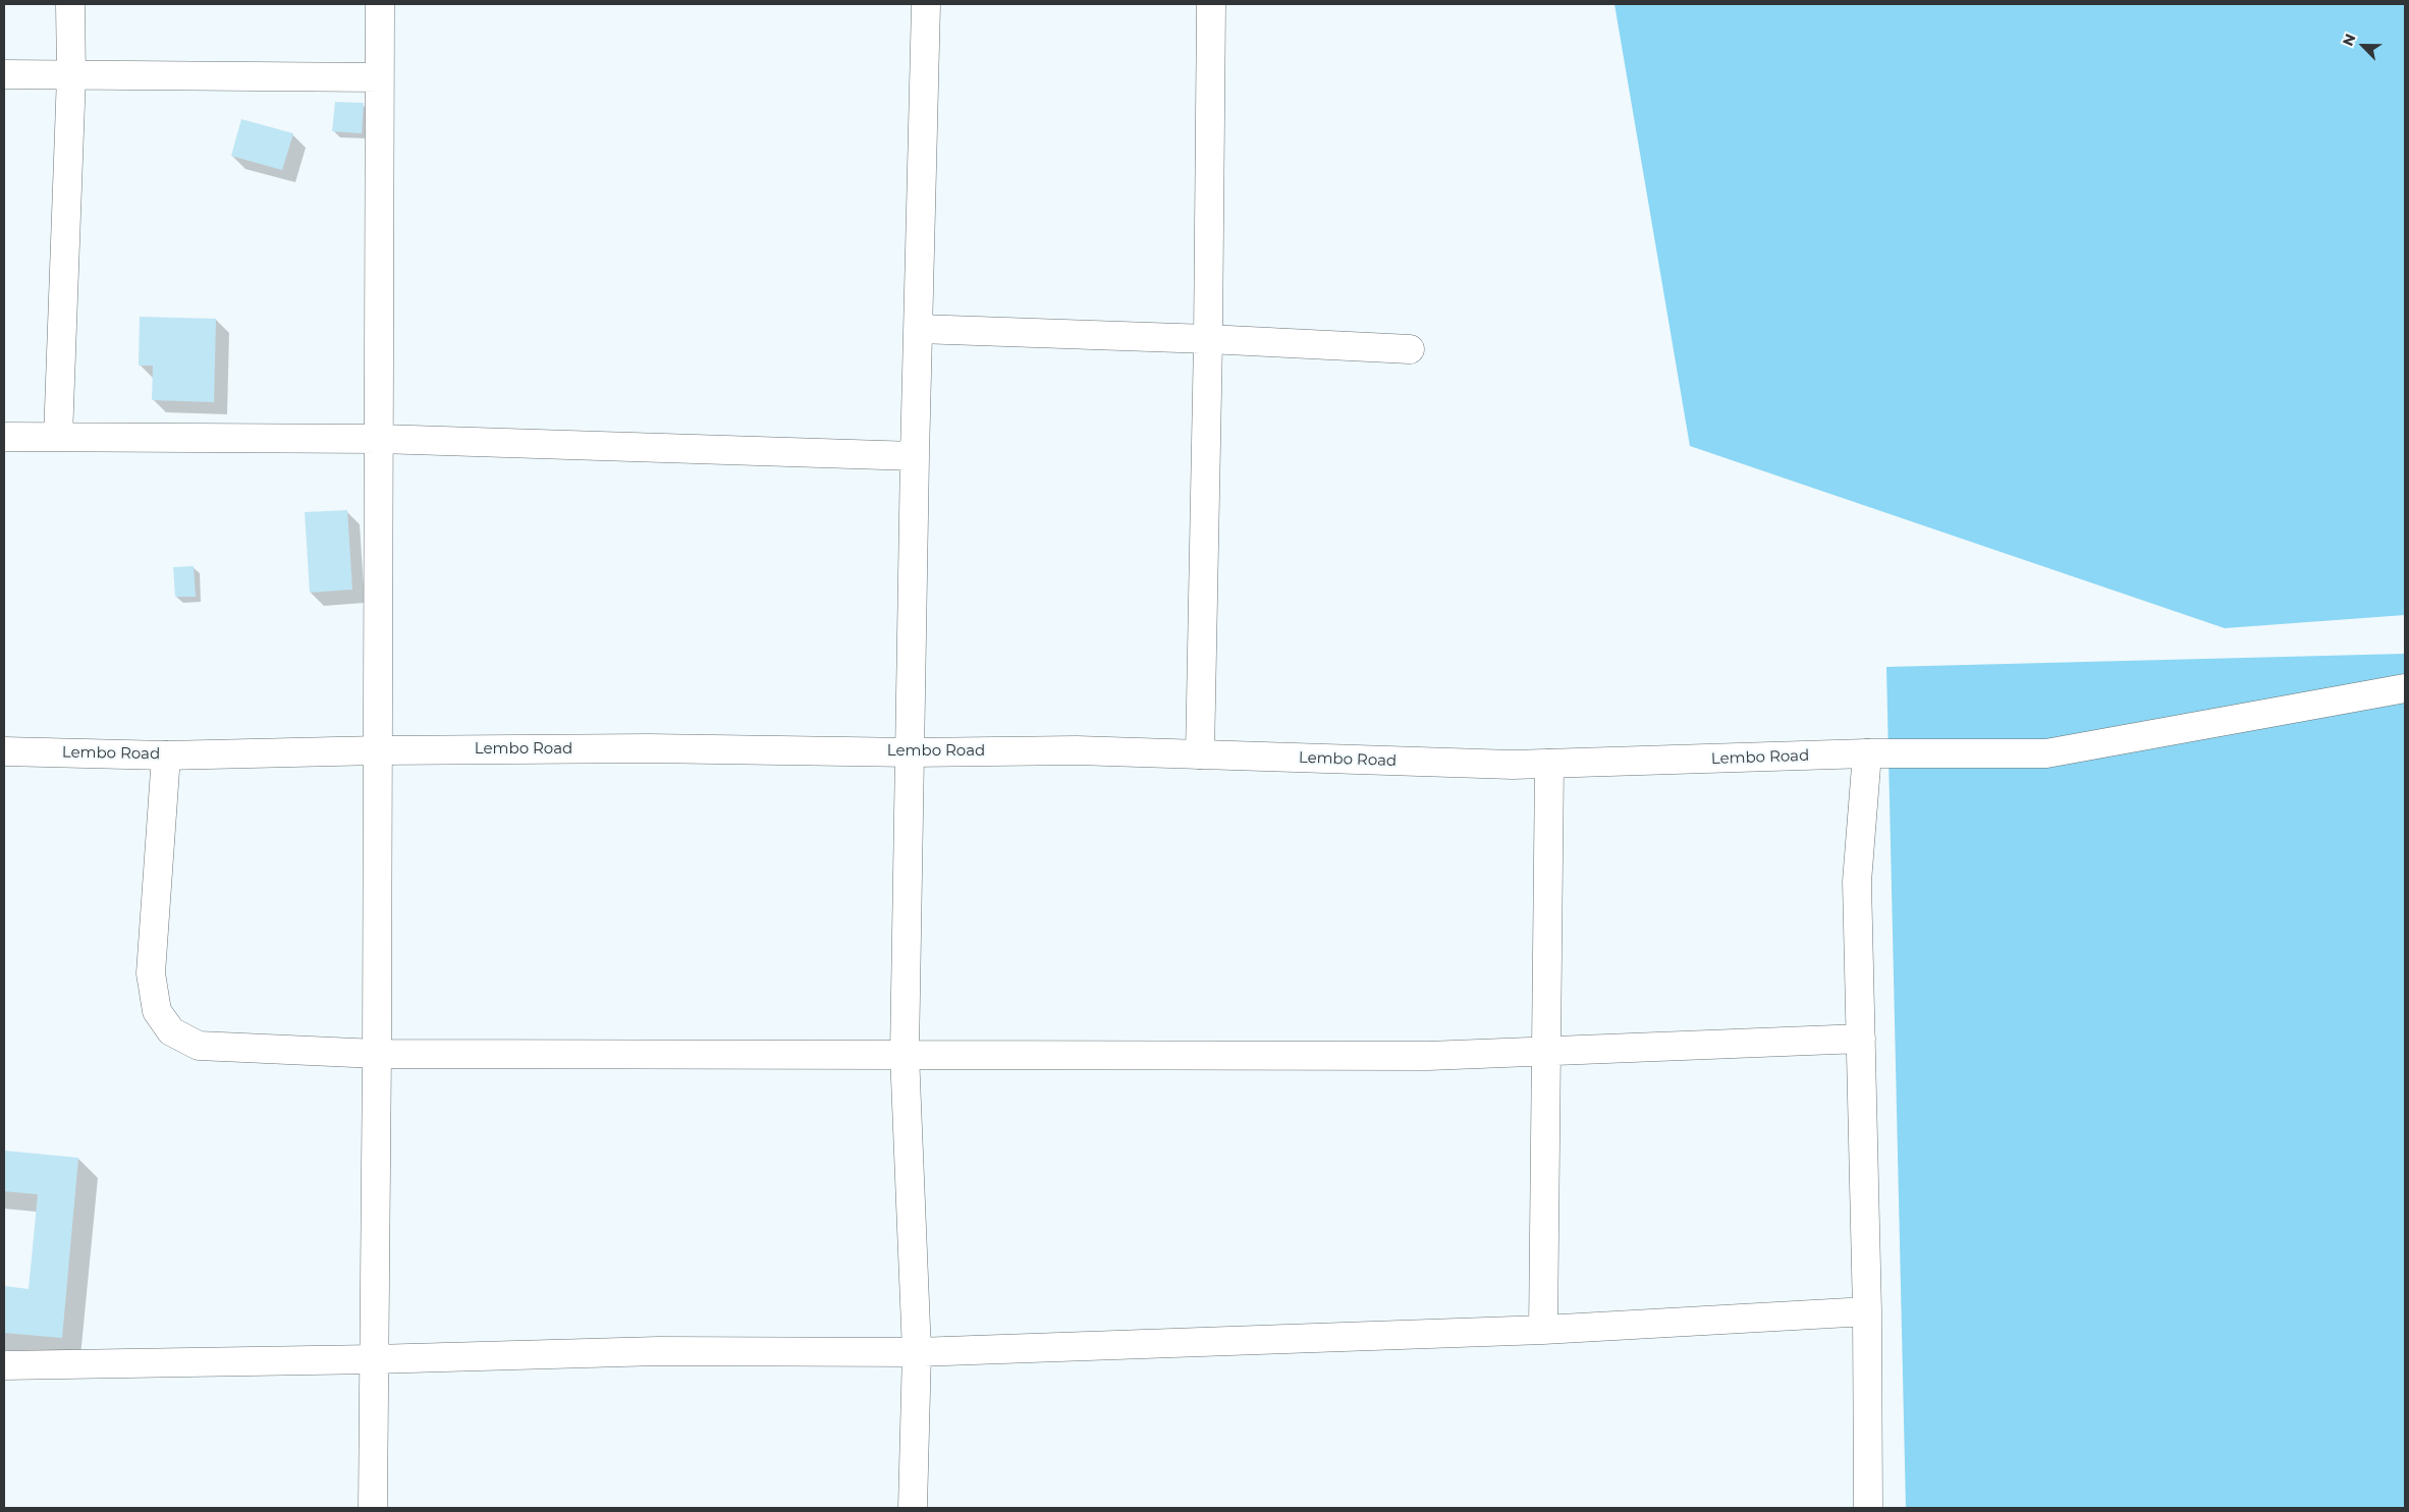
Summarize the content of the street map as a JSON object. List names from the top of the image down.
{
  "streets": {
    "street": ["Lembo Road"]
  },
  "north": "top left"
}
